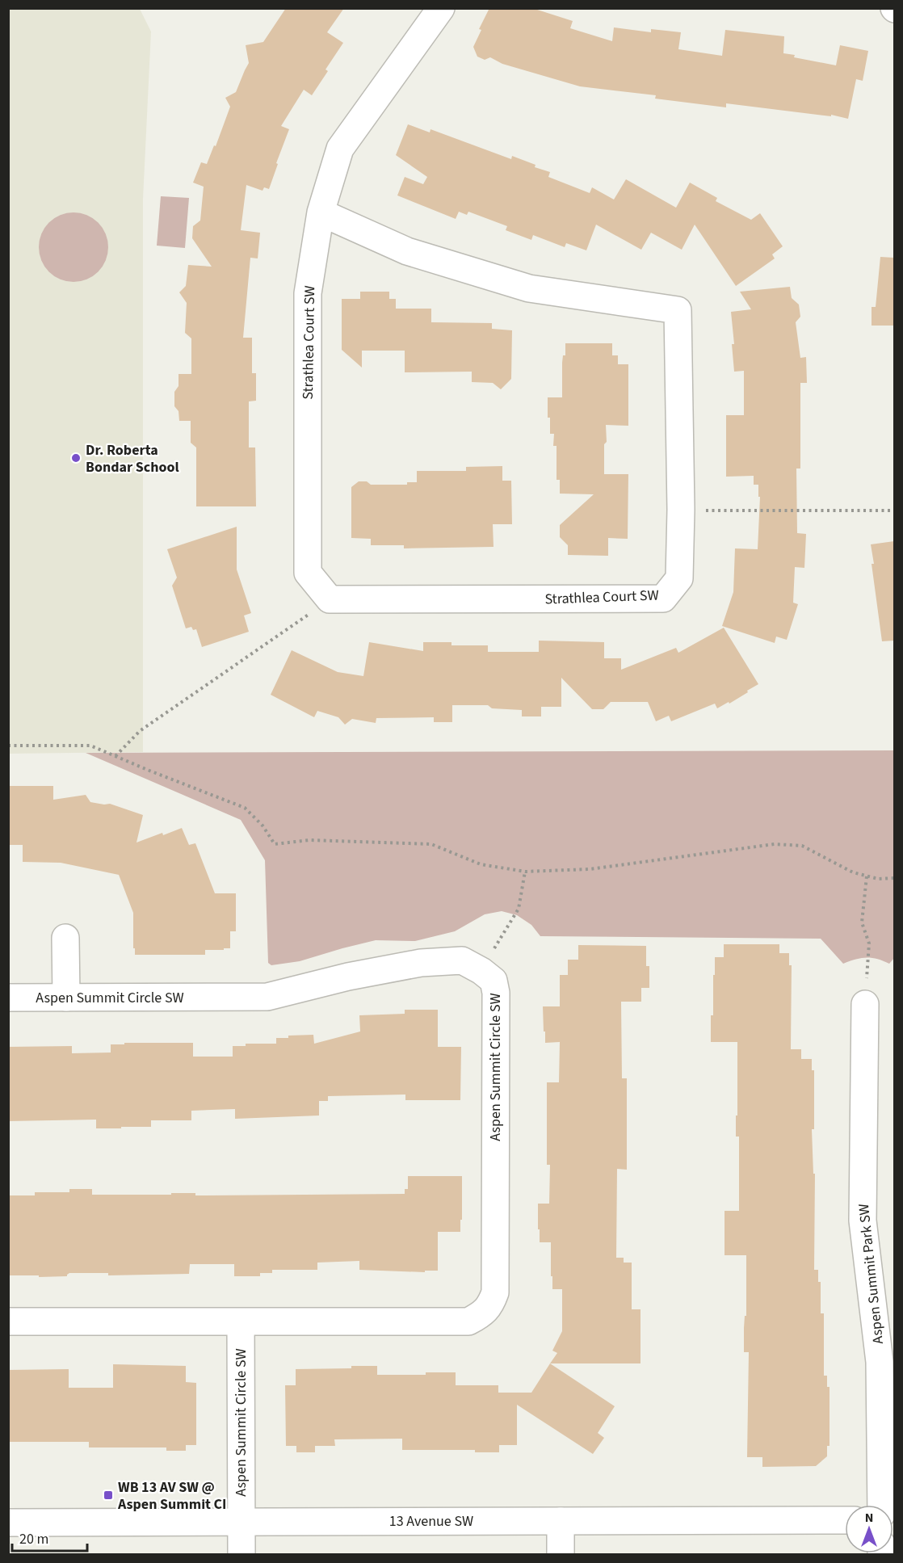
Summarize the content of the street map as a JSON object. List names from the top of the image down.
{
  "streets": {
    "street": [
      "Strathlea Court SW",
      "Aspen Summit Circle SW",
      "Aspen Summit Park SW",
      "13 Avenue SW"
    ]
  },
  "crossings": [
    ["Aspen Summit Circle SW", "13 Avenue SW"]
  ],
  "places": {
    "other": ["Dr. Roberta Bondar School"],
    "transit": ["WB 13 AV SW @ Aspen Summit CI"]
  },
  "scale_bar": "20 m",
  "north": "top"
}
